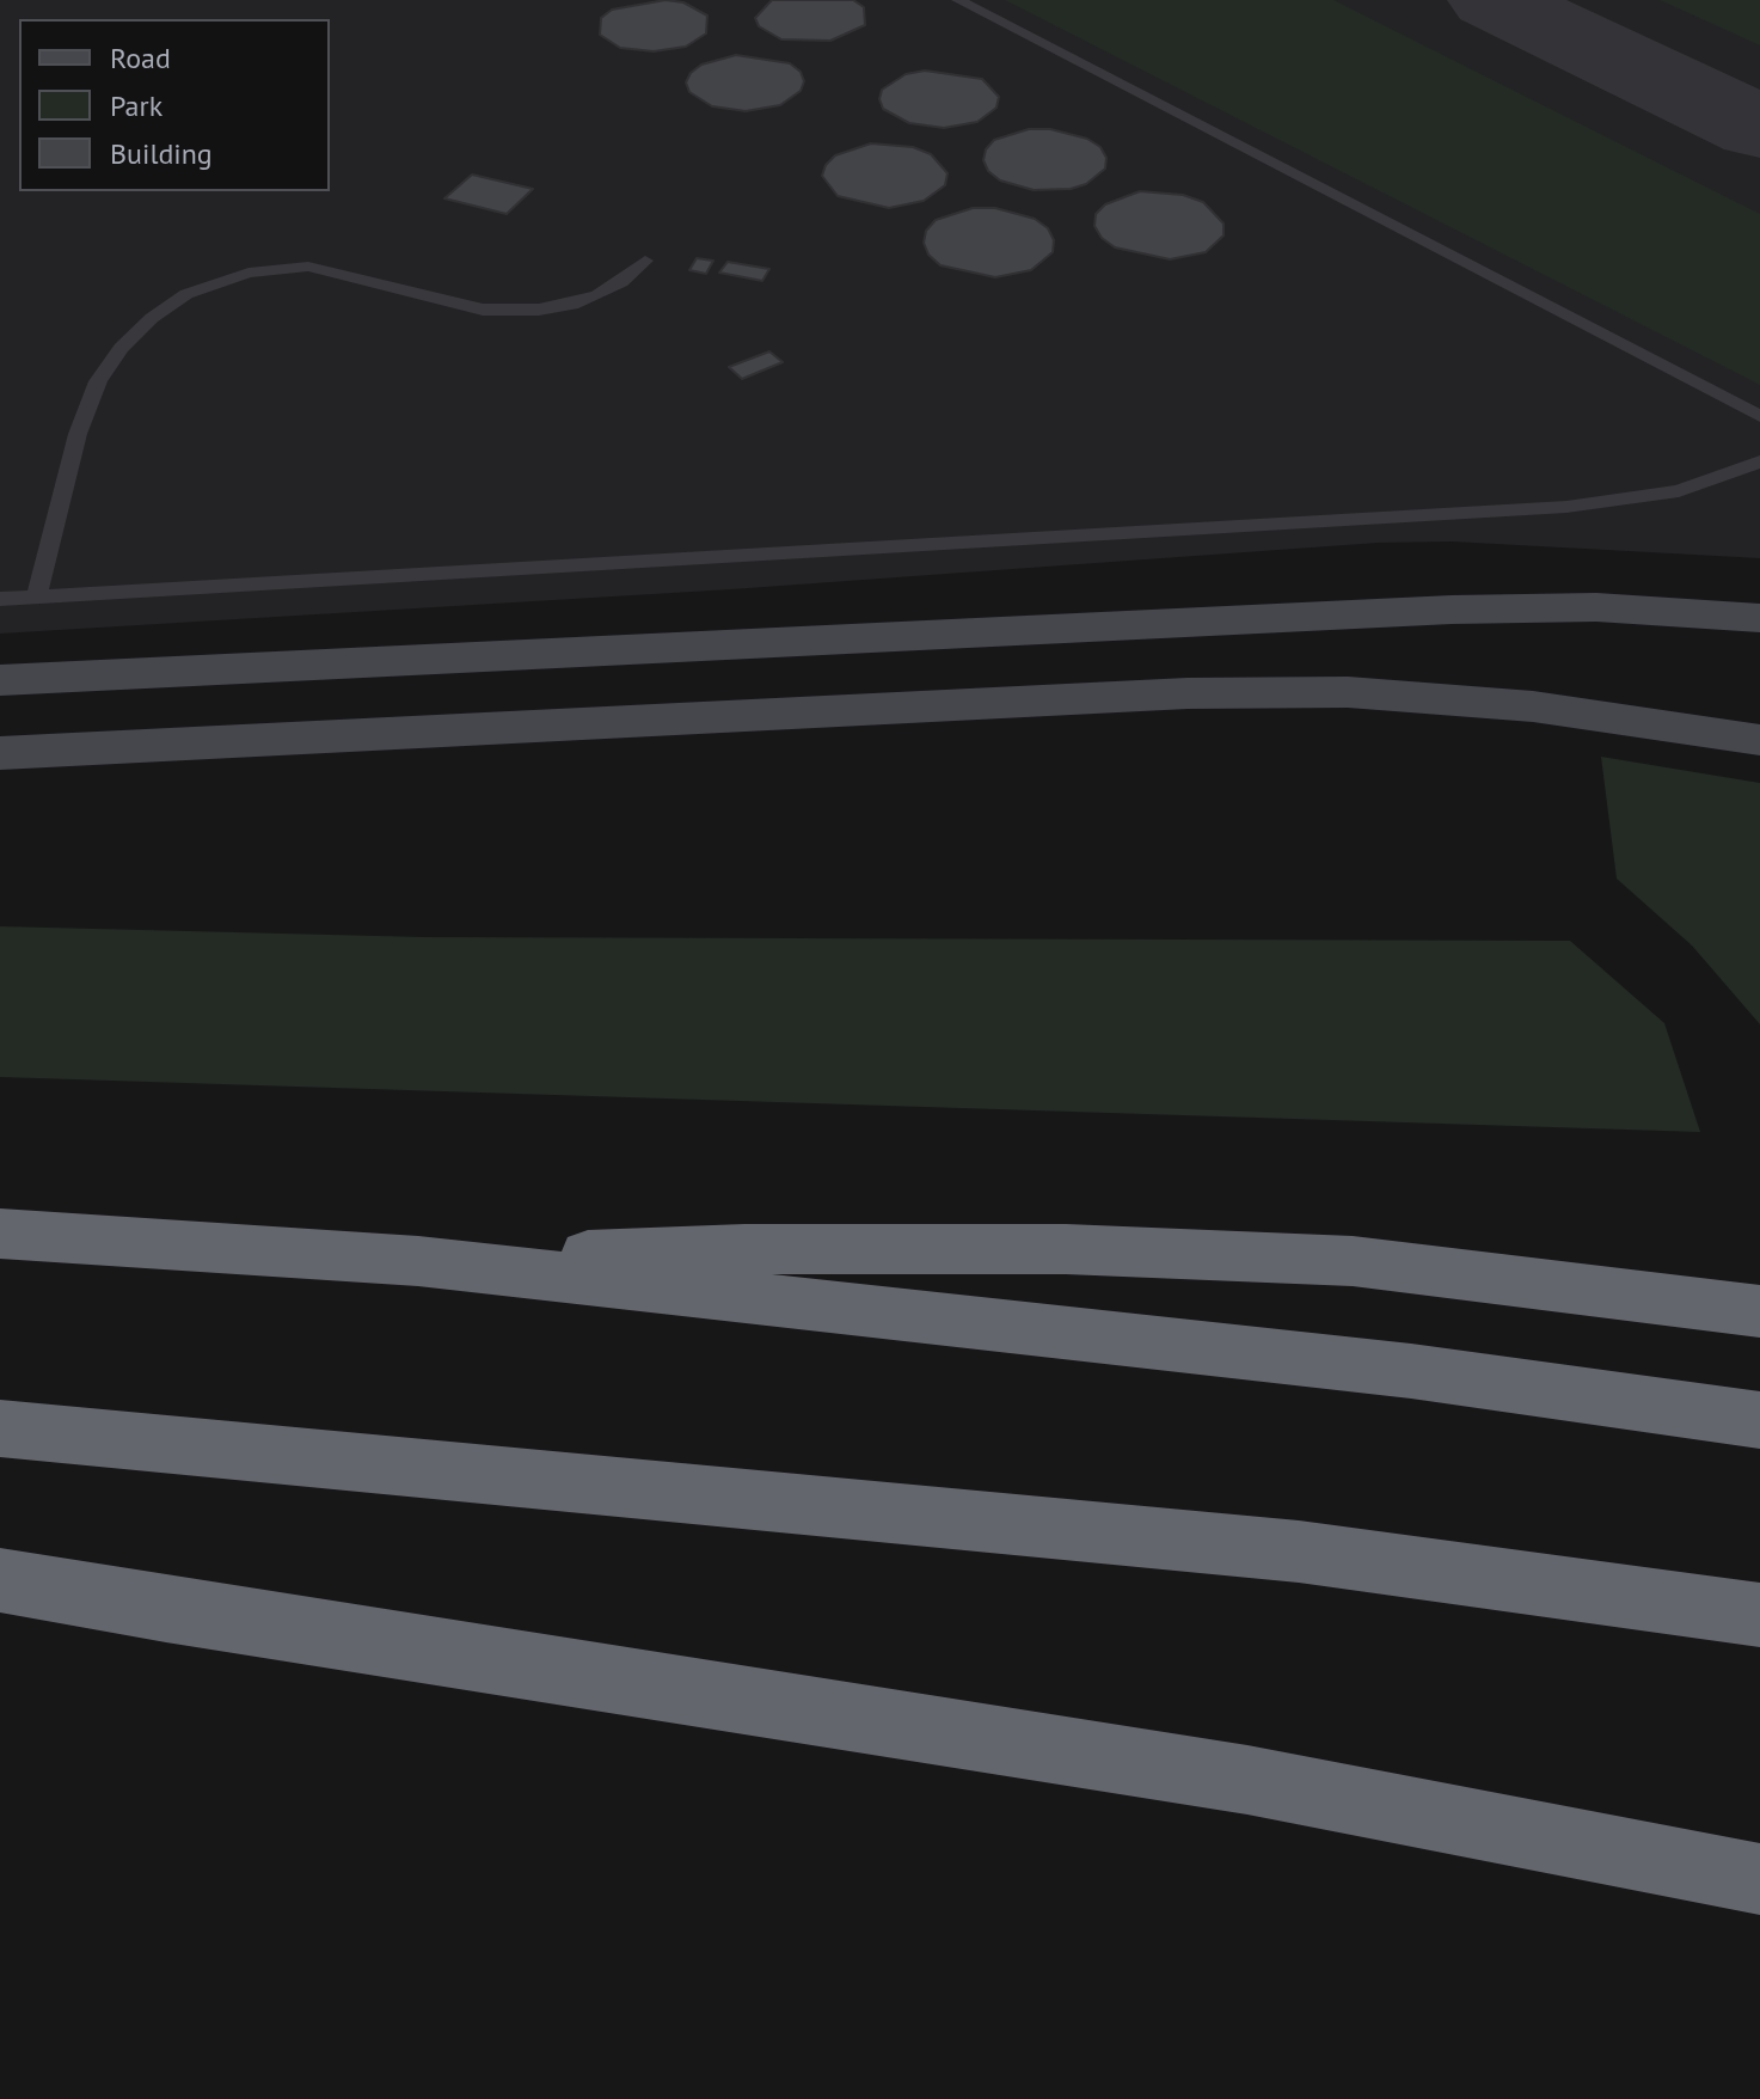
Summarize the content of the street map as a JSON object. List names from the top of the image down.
{
  "legend": ["Road", "Park", "Building"]
}
